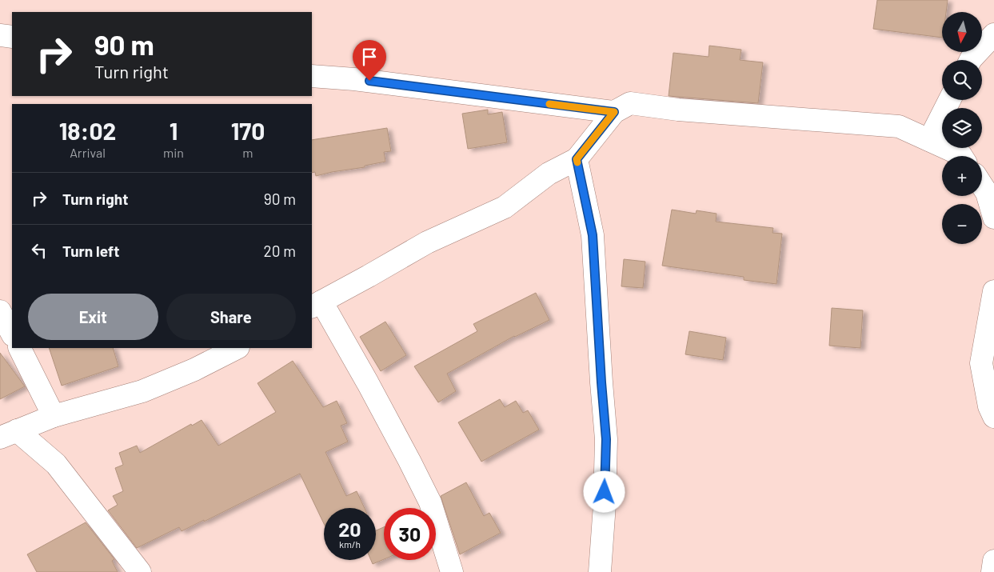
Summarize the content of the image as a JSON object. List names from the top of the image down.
{
  "north": "bottom",
  "page": {
    "map_buttons": ["+", "−"],
    "turn": ["90 m", "Turn right"],
    "eta": [
      "18:02",
      "Arrival",
      "1",
      "min",
      "170",
      "m"
    ],
    "list": [
      {
        "name": "Turn right",
        "value": "90 m"
      },
      {
        "name": "Turn left",
        "value": "20 m"
      }
    ],
    "buttons": ["Exit", "Share"],
    "speed": "20 km/h",
    "limit": "30"
  }
}
